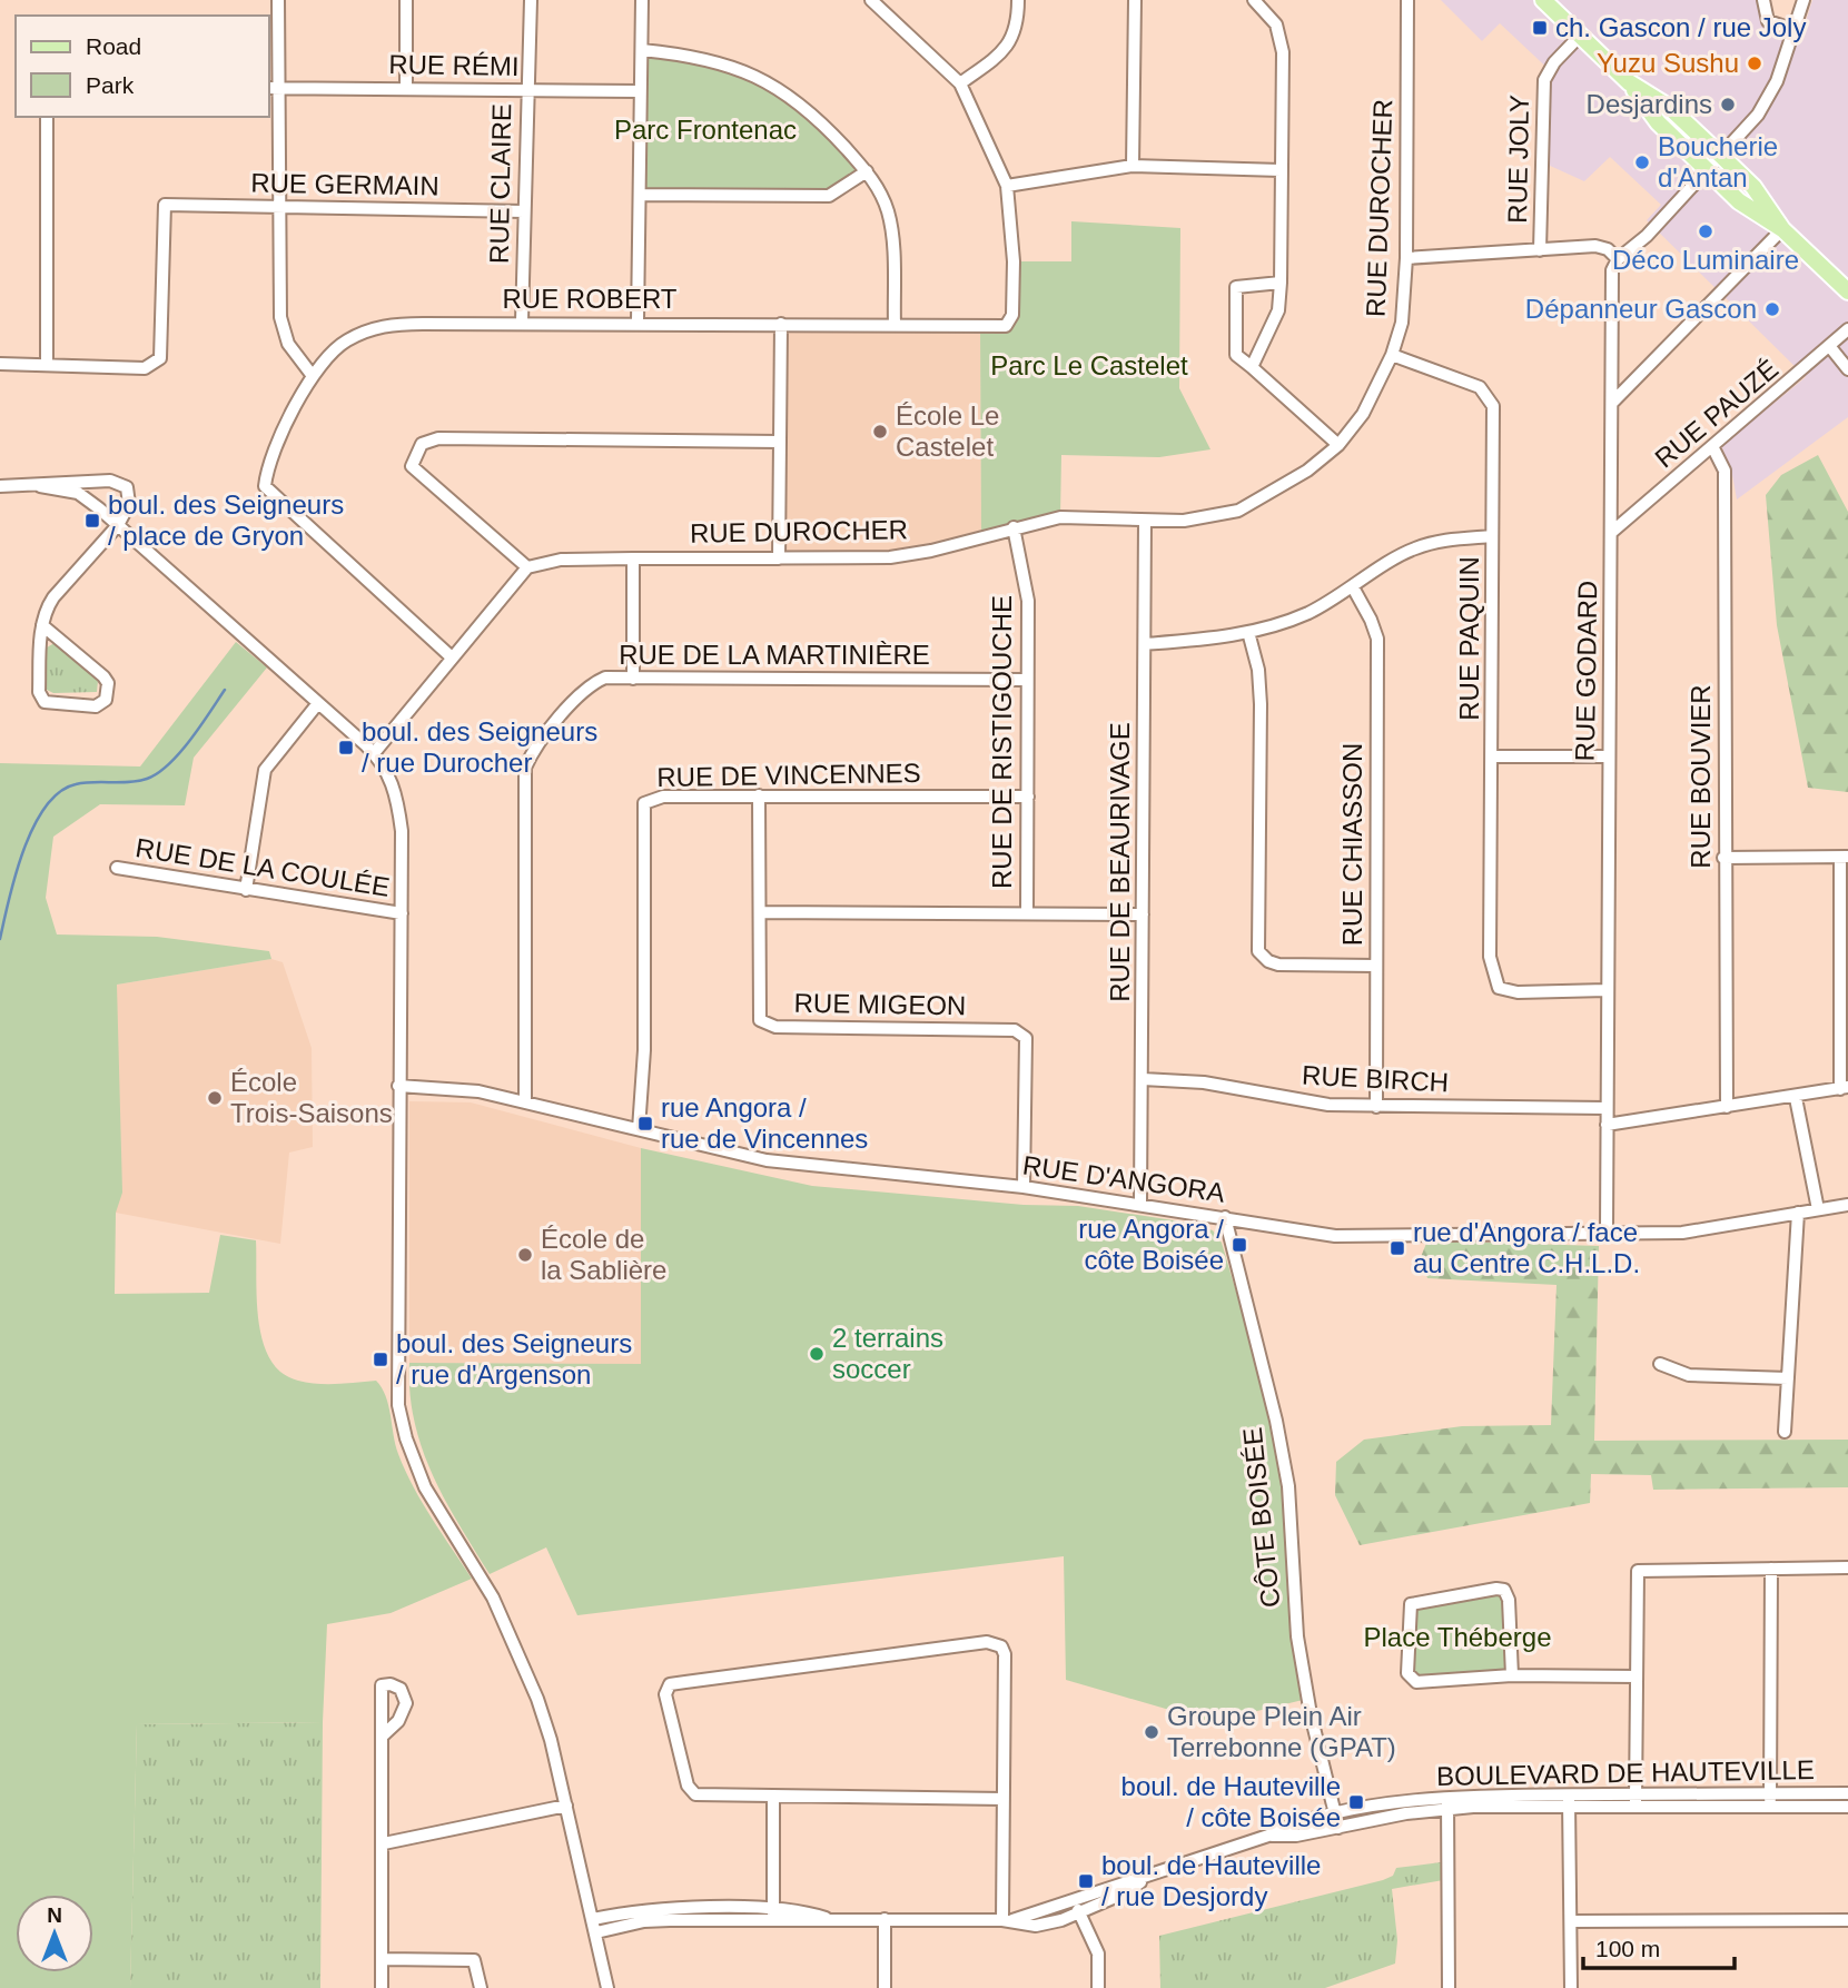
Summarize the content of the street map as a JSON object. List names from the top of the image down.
{
  "streets": {
    "street": [
      "RUE RÉMI",
      "RUE JOLY",
      "RUE CLAIRE",
      "RUE GERMAIN",
      "RUE DUROCHER",
      "RUE ROBERT",
      "RUE PAUZÉ",
      "RUE PAQUIN",
      "RUE DE LA MARTINIÈRE",
      "RUE GODARD",
      "RUE DE RISTIGOUCHE",
      "RUE DE VINCENNES",
      "RUE BOUVIER",
      "RUE CHIASSON",
      "RUE DE BEAURIVAGE",
      "RUE DE LA COULÉE",
      "RUE MIGEON",
      "RUE BIRCH",
      "RUE D'ANGORA",
      "CÔTE BOISÉE",
      "BOULEVARD DE HAUTEVILLE"
    ]
  },
  "crossings": [
    ["RUE RÉMI", "RUE CLAIRE"],
    ["RUE CLAIRE", "RUE GERMAIN"],
    ["RUE CLAIRE", "RUE ROBERT"],
    ["RUE DUROCHER", "RUE PAQUIN"],
    ["RUE DUROCHER", "RUE DE RISTIGOUCHE"],
    ["RUE DUROCHER", "RUE DE BEAURIVAGE"],
    ["RUE PAUZÉ", "RUE GODARD"],
    ["RUE PAUZÉ", "RUE BOUVIER"],
    ["RUE PAQUIN", "RUE GODARD"],
    ["RUE DE LA MARTINIÈRE", "RUE DE RISTIGOUCHE"],
    ["RUE DE LA MARTINIÈRE", "RUE D'ANGORA"],
    ["RUE GODARD", "RUE BIRCH"],
    ["RUE GODARD", "RUE D'ANGORA"],
    ["RUE DE RISTIGOUCHE", "RUE DE VINCENNES"],
    ["RUE DE VINCENNES", "RUE MIGEON"],
    ["RUE DE VINCENNES", "RUE D'ANGORA"],
    ["RUE CHIASSON", "RUE BIRCH"],
    ["RUE DE BEAURIVAGE", "RUE BIRCH"],
    ["RUE DE BEAURIVAGE", "RUE D'ANGORA"],
    ["RUE MIGEON", "RUE D'ANGORA"],
    ["RUE D'ANGORA", "CÔTE BOISÉE"],
    ["CÔTE BOISÉE", "BOULEVARD DE HAUTEVILLE"]
  ],
  "parks": ["Parc Frontenac", "Parc Le Castelet", "Place Théberge"],
  "places": {
    "transit": [
      "ch. Gascon / rue Joly",
      "boul. des Seigneurs / place de Gryon",
      "boul. des Seigneurs / rue Durocher",
      "rue Angora / rue de Vincennes",
      "rue Angora / côte Boisée",
      "rue d'Angora / face au Centre C.H.L.D.",
      "boul. des Seigneurs / rue d'Argenson",
      "boul. de Hauteville / côte Boisée",
      "boul. de Hauteville / rue Desjordy"
    ],
    "other": [
      "Yuzu Sushu",
      "Desjardins",
      "Boucherie d'Antan",
      "Déco Luminaire",
      "Dépanneur Gascon",
      "École Le Castelet",
      "École Trois-Saisons",
      "École de la Sablière",
      "2 terrains soccer",
      "Groupe Plein Air Terrebonne (GPAT)"
    ]
  },
  "legend": ["Road", "Park"],
  "scale_bar": "100 m",
  "north": "top"
}
